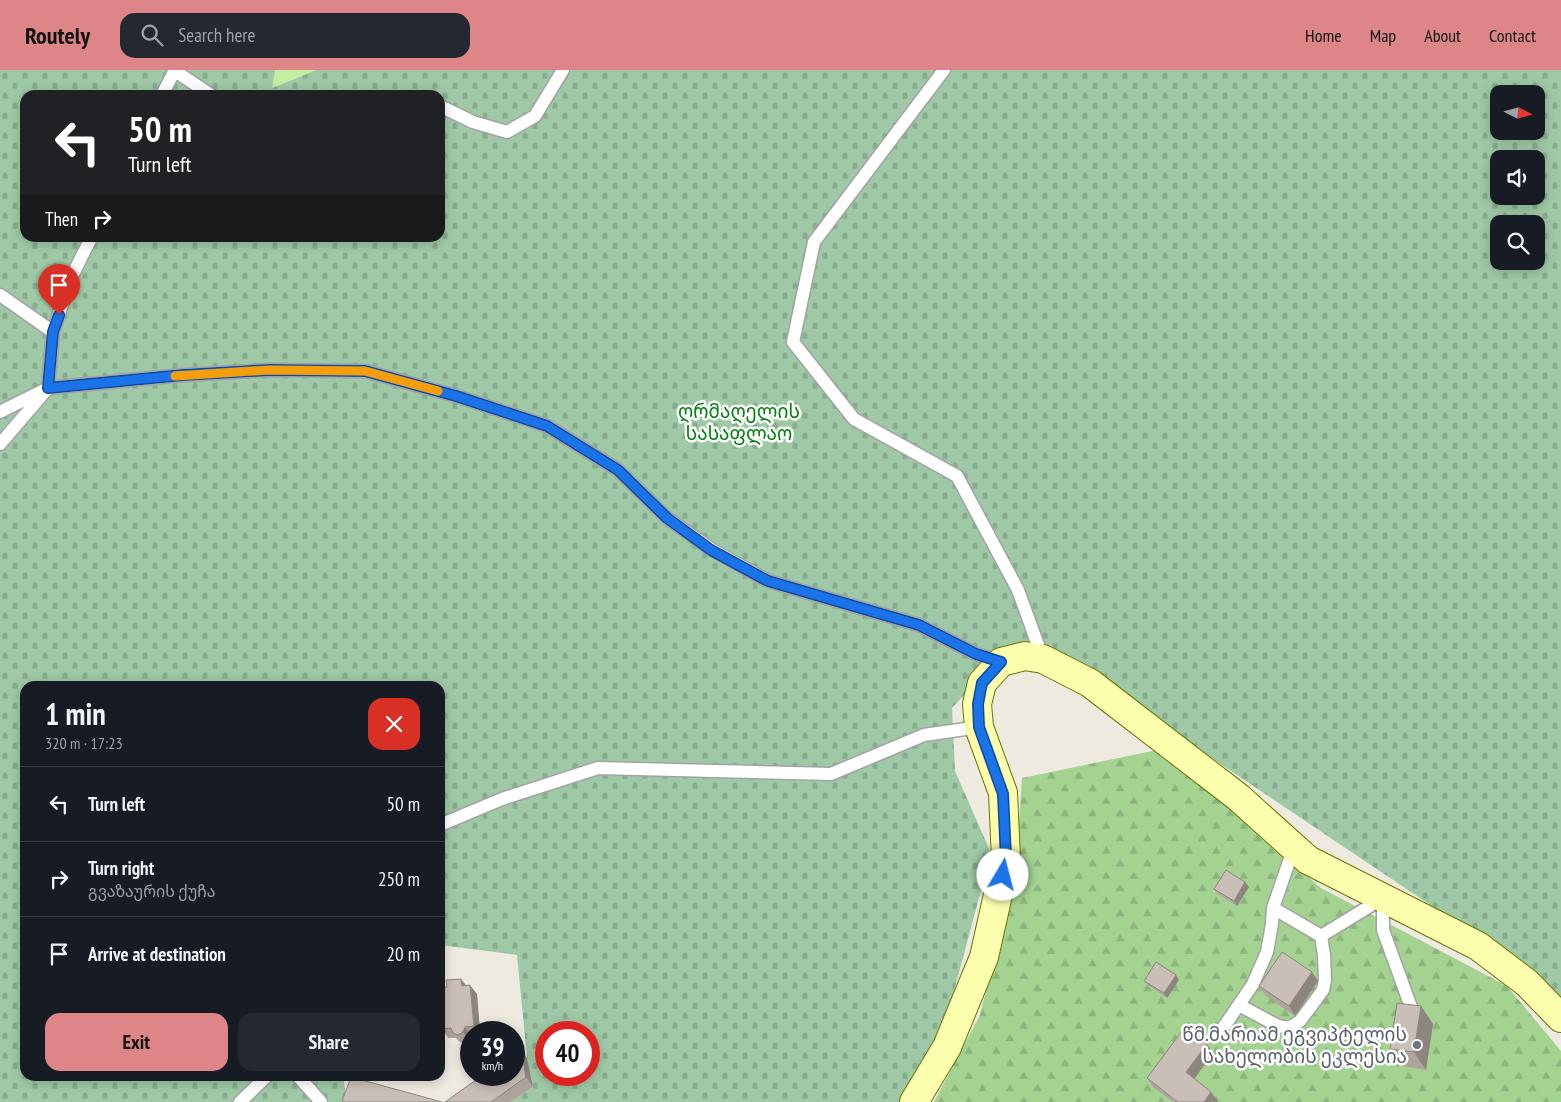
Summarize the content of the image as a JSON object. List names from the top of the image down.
{
  "parks": ["ღრმაღელის სასაფლაო"],
  "places": ["წმ.მარიამ ეგვიპტელის სახელობის ეკლესია"],
  "north": "right",
  "page": {
    "header": "Routely",
    "search": "Search here",
    "nav": [
      "Home",
      "Map",
      "About",
      "Contact"
    ],
    "turn": ["50 m", "Turn left"],
    "then": "Then",
    "heading": ["1 min", "320 m · 17:23"],
    "list": [
      {
        "name": "Turn left",
        "value": "50 m"
      },
      {
        "name": "Turn right",
        "note": "გვაზაურის ქუჩა",
        "value": "250 m"
      },
      {
        "name": "Arrive at destination",
        "value": "20 m"
      }
    ],
    "buttons": ["Exit", "Share"],
    "speed": "39 km/h",
    "limit": "40"
  }
}
